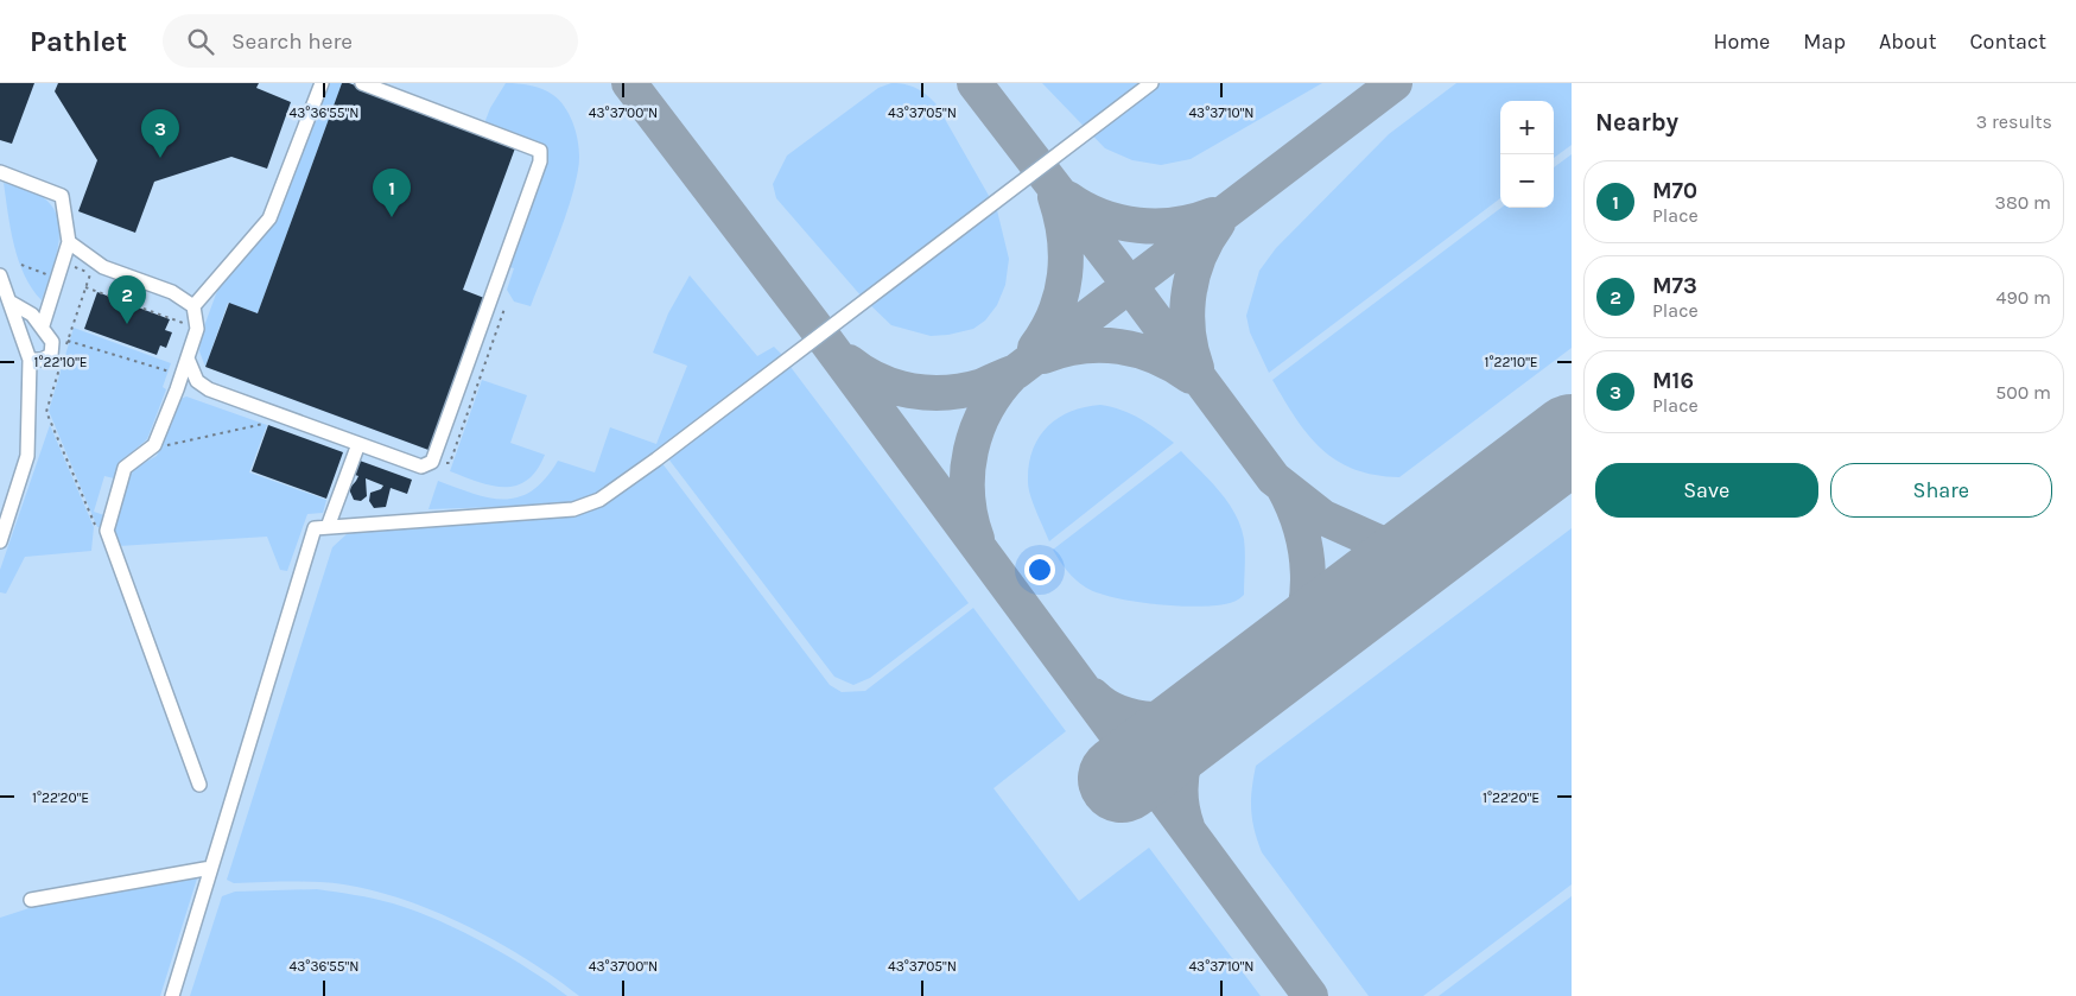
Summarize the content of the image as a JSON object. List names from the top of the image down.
{
  "page": {
    "header": "Pathlet",
    "search": "Search here",
    "nav": [
      "Home",
      "Map",
      "About",
      "Contact"
    ],
    "heading": ["Nearby", "3 results"],
    "map_buttons": ["+", "−"],
    "pins": ["3", "1", "2"],
    "list": [
      {
        "mark": "1",
        "name": "M70",
        "note": "Place",
        "value": "380 m"
      },
      {
        "mark": "2",
        "name": "M73",
        "note": "Place",
        "value": "490 m"
      },
      {
        "mark": "3",
        "name": "M16",
        "note": "Place",
        "value": "500 m"
      }
    ],
    "buttons": ["Save", "Share"]
  },
  "coordinates": [
    "43°36'55\"N",
    "43°37'00\"N",
    "43°37'05\"N",
    "43°37'10\"N",
    "1°22'10\"E",
    "1°22'20\"E"
  ]
}
